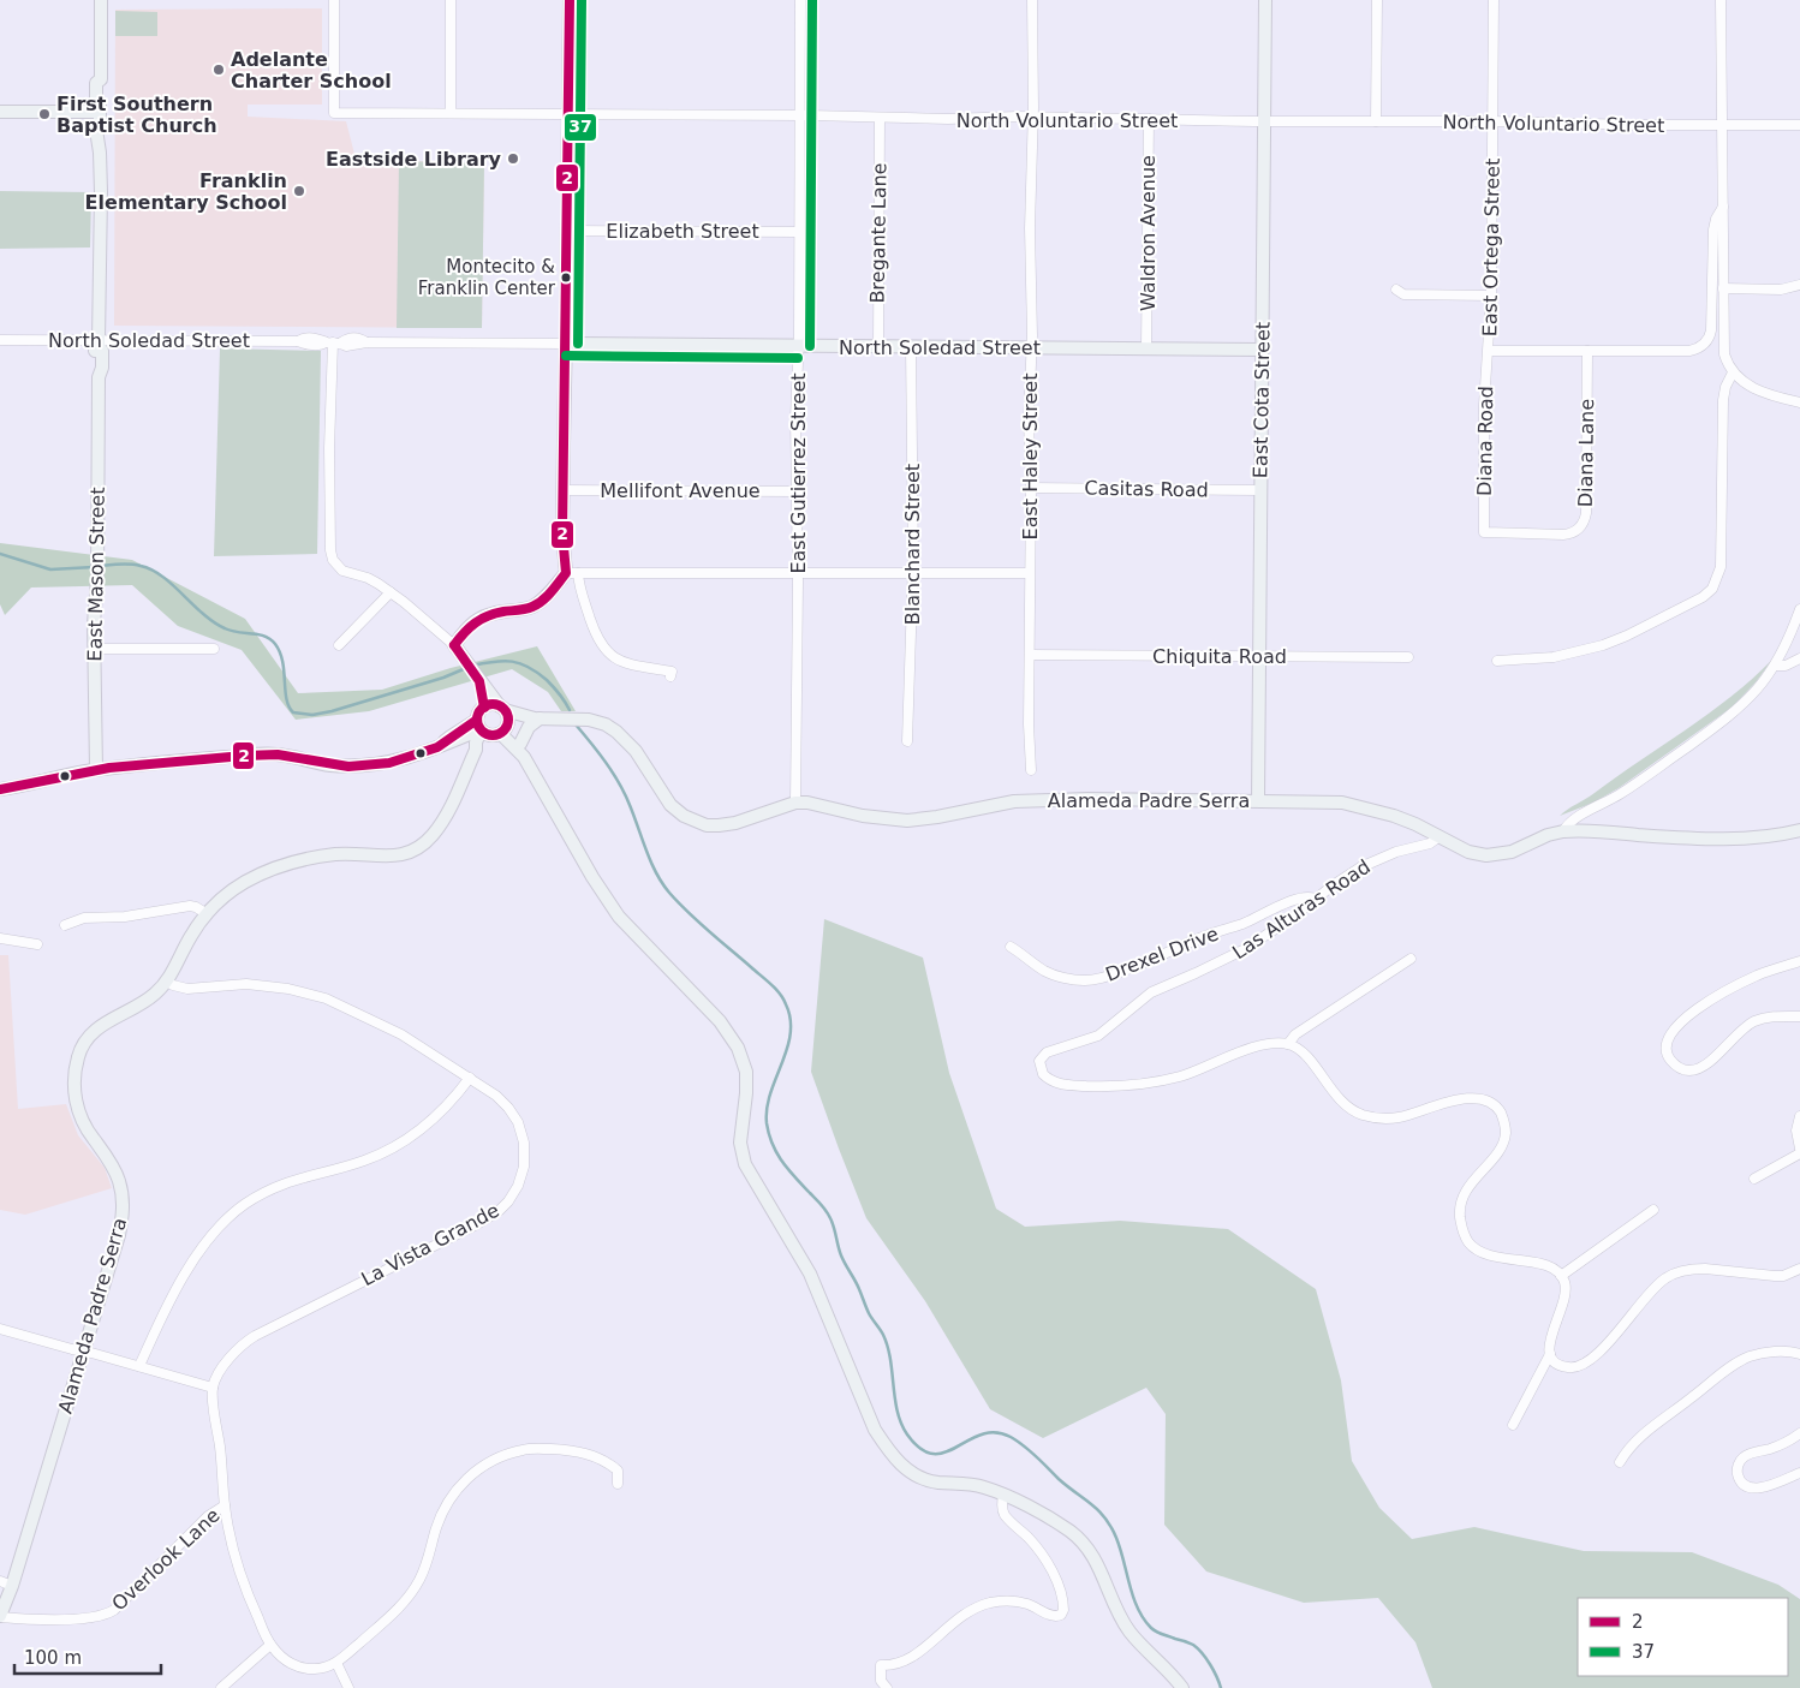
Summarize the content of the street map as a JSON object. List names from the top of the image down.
{
  "streets": {
    "street": [
      "North Voluntario Street",
      "Elizabeth Street",
      "Bregante Lane",
      "Waldron Avenue",
      "East Ortega Street",
      "North Soledad Street",
      "East Cota Street",
      "Diana Road",
      "Diana Lane",
      "East Haley Street",
      "East Gutierrez Street",
      "Casitas Road",
      "Mellifont Avenue",
      "Blanchard Street",
      "East Mason Street",
      "Chiquita Road",
      "Alameda Padre Serra",
      "Las Alturas Road",
      "Drexel Drive",
      "La Vista Grande",
      "Overlook Lane"
    ]
  },
  "crossings": [
    ["North Voluntario Street", "Bregante Lane"],
    ["North Voluntario Street", "Waldron Avenue"],
    ["North Voluntario Street", "East Ortega Street"],
    ["North Voluntario Street", "East Cota Street"],
    ["North Voluntario Street", "East Haley Street"],
    ["North Voluntario Street", "East Gutierrez Street"],
    ["Elizabeth Street", "East Gutierrez Street"],
    ["Bregante Lane", "North Soledad Street"],
    ["Waldron Avenue", "North Soledad Street"],
    ["East Ortega Street", "Diana Road"],
    ["North Soledad Street", "East Cota Street"],
    ["North Soledad Street", "East Haley Street"],
    ["North Soledad Street", "East Gutierrez Street"],
    ["North Soledad Street", "Blanchard Street"],
    ["North Soledad Street", "East Mason Street"],
    ["East Cota Street", "Casitas Road"],
    ["East Cota Street", "Chiquita Road"],
    ["East Cota Street", "Alameda Padre Serra"],
    ["Diana Road", "Diana Lane"],
    ["East Haley Street", "Casitas Road"],
    ["East Haley Street", "Chiquita Road"],
    ["East Gutierrez Street", "Mellifont Avenue"],
    ["East Gutierrez Street", "Alameda Padre Serra"],
    ["Alameda Padre Serra", "Las Alturas Road"],
    ["Alameda Padre Serra", "La Vista Grande"],
    ["Alameda Padre Serra", "Overlook Lane"],
    ["Las Alturas Road", "Drexel Drive"]
  ],
  "places": [
    "Adelante Charter School",
    "First Southern Baptist Church",
    "Eastside Library",
    "Franklin Elementary School",
    "Montecito & Franklin Center"
  ],
  "lines": ["transit line 2", "transit line 37"],
  "legend": ["2", "37"],
  "scale_bar": "100 m"
}
